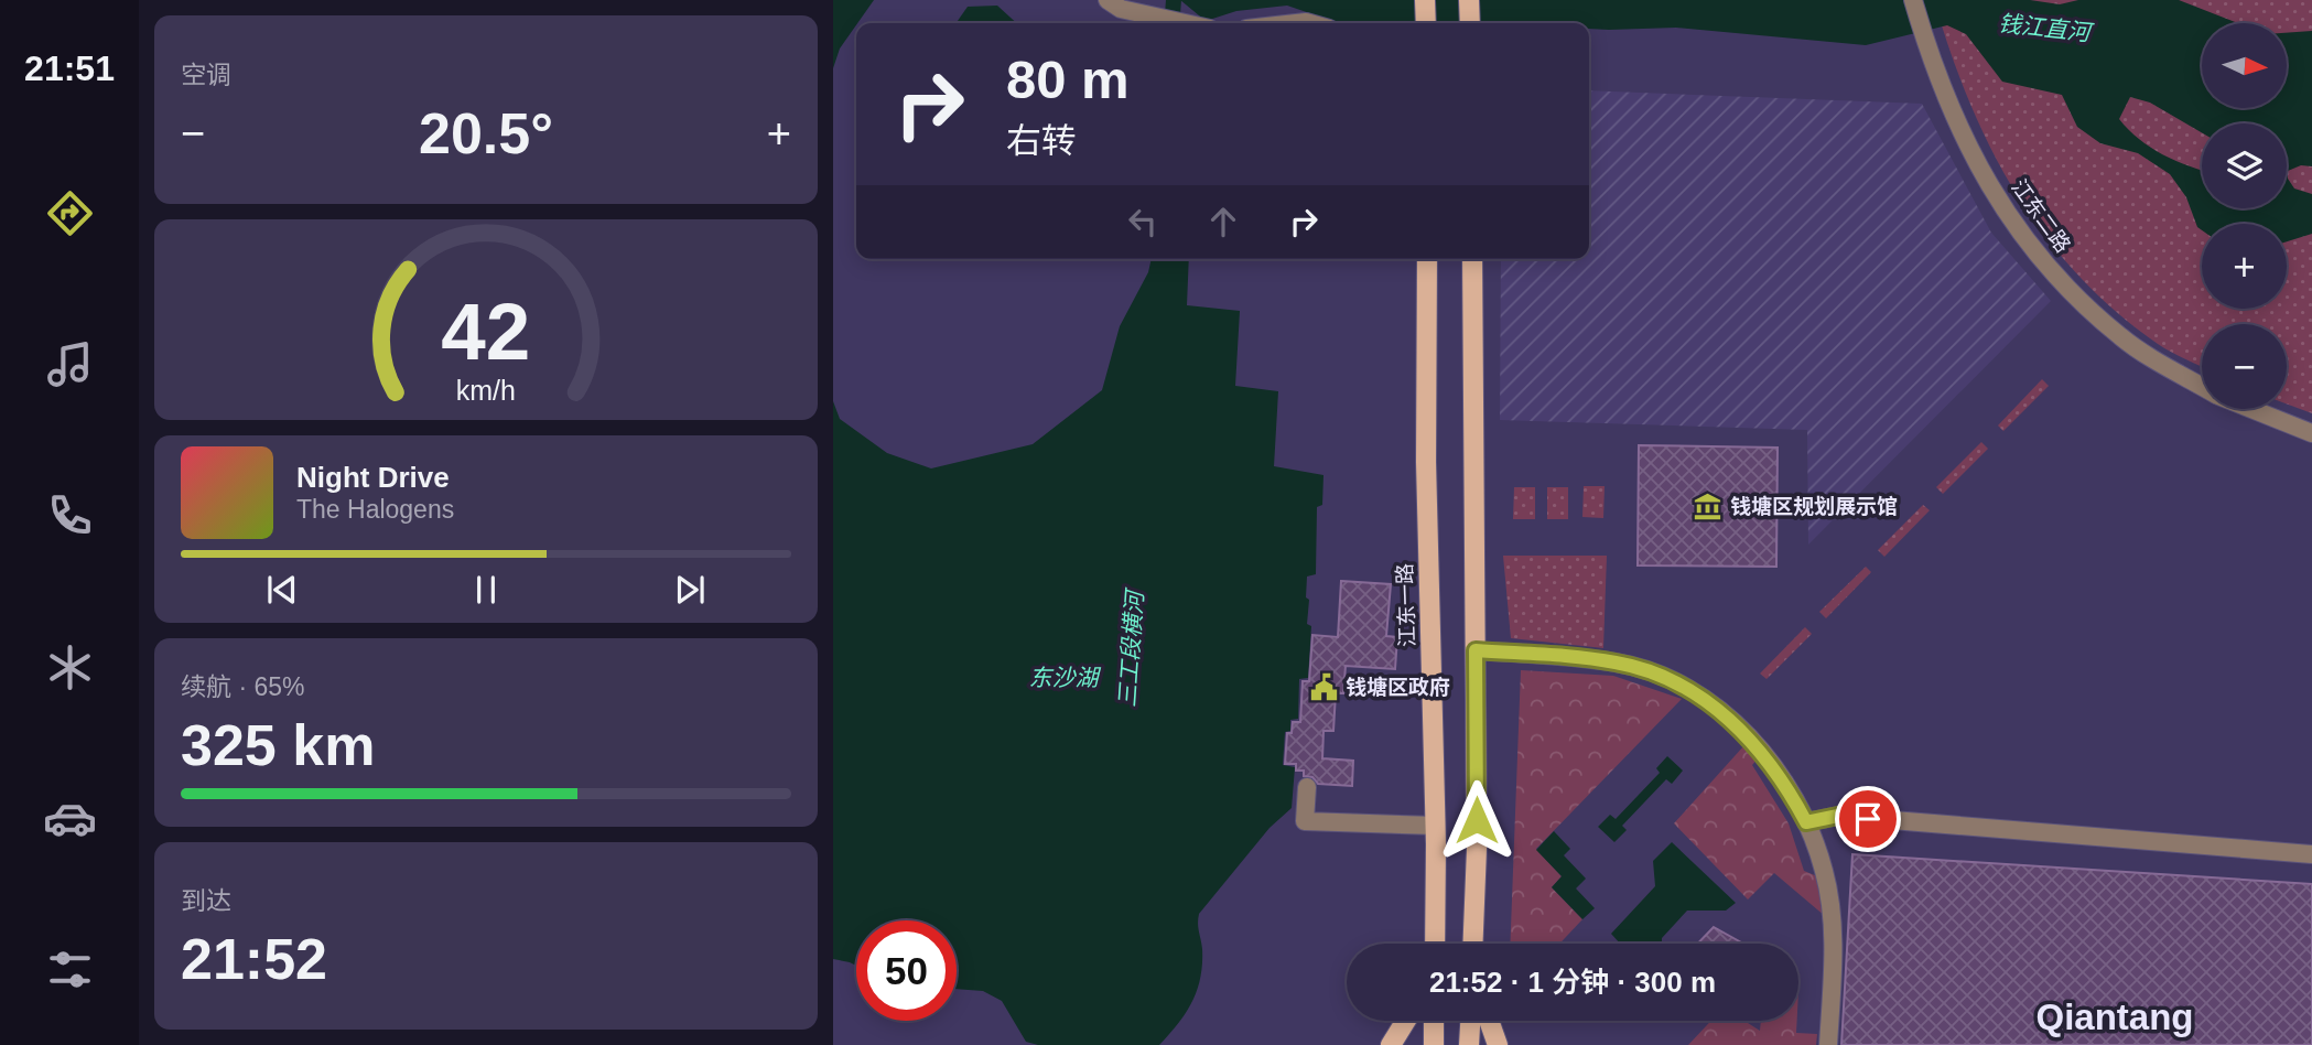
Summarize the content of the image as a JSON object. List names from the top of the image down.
{
  "streets": {
    "main road": ["江东一路"],
    "street": ["江东二路"]
  },
  "districts": ["Qiantang"],
  "water": ["钱江直河", "三工段横河", "东沙湖"],
  "places": {
    "museum": ["钱塘区规划展示馆"],
    "public building": ["钱塘区政府"]
  },
  "north": "right",
  "page": {
    "tabs": "21:51",
    "tile": [
      "空调",
      ["续航 · 65%", "325 km"],
      ["到达", "21:52"]
    ],
    "map_buttons": ["+", "−"],
    "turn": ["80 m", "右转"],
    "heat": ["−", "20.5°", "+"],
    "song": ["Night Drive", "The Halogens"],
    "limit": "50",
    "trip": "21:52 · 1 分钟 · 300 m",
    "gauge": ["42", "km/h"]
  }
}
